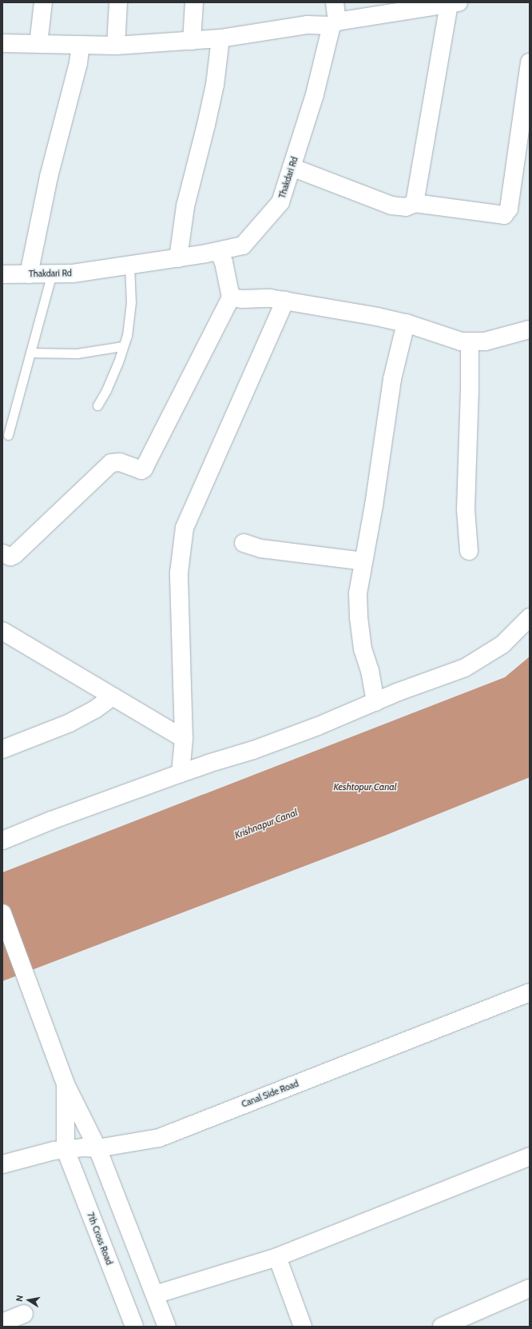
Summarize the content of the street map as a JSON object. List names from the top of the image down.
{
  "streets": {
    "street": ["Thakdari Rd", "Canal Side Road", "7th Cross Road"]
  },
  "crossings": [
    ["Canal Side Road", "7th Cross Road"]
  ],
  "water": ["Keshtopur Canal", "Krishnapur Canal"],
  "north": "left"
}
